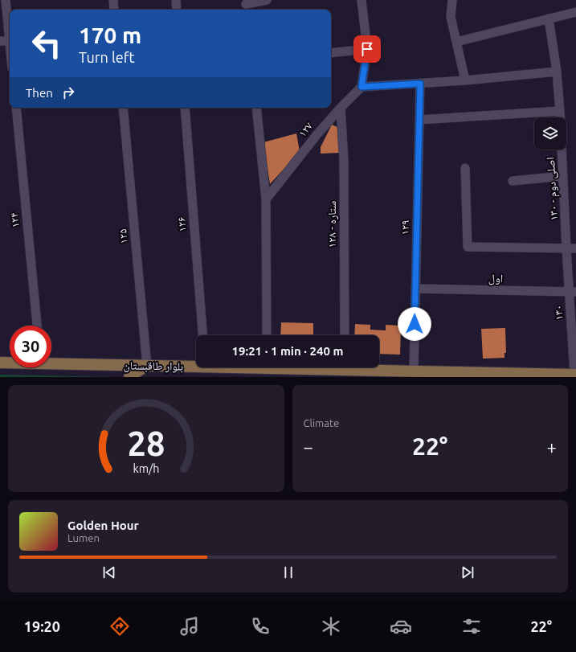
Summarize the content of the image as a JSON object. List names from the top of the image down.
{
  "streets": {
    "main road": ["بلوار طاقبستان"],
    "street": [
      "۱۲۷",
      "اصلی دوم - ۱۳۰",
      "۱۲۴",
      "۱۲۶",
      "۱۲۸ - ستاره",
      "۱۲۹",
      "۱۲۵",
      "اول",
      "۱۳۰"
    ]
  },
  "crossings": [
    ["۱۲۷", "۱۲۸ - ستاره"],
    ["اصلی دوم - ۱۳۰", "۱۳۰"],
    ["۱۲۹", "اول"],
    ["۱۲۹", "بلوار طاقبستان"],
    ["۱۲۵", "بلوار طاقبستان"],
    ["اول", "۱۳۰"],
    ["۱۳۰", "بلوار طاقبستان"]
  ],
  "page": {
    "turn": ["170 m", "Turn left"],
    "then": "Then",
    "limit": "30",
    "trip": "19:21 · 1 min · 240 m",
    "tile": "Climate",
    "heat": ["−", "22°", "+"],
    "song": ["Golden Hour", "Lumen"],
    "tabs": ["19:20", "22°"],
    "gauge": ["28", "km/h"]
  }
}
